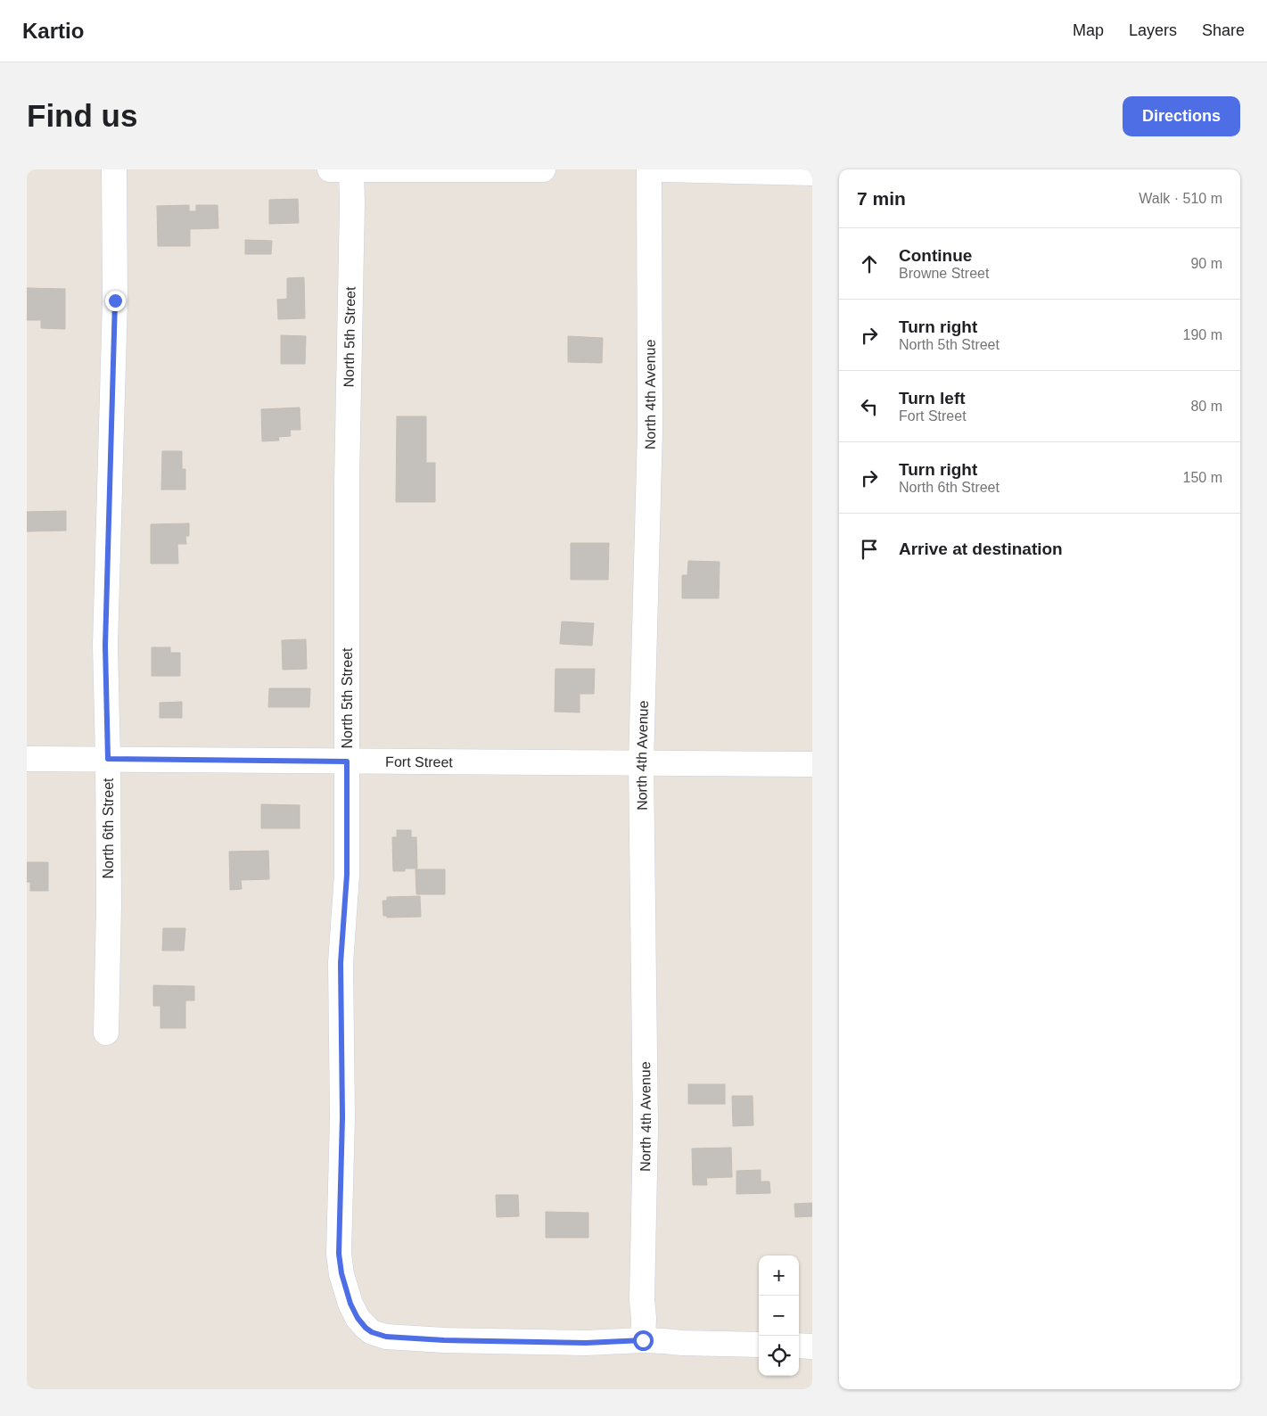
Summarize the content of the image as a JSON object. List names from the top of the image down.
{
  "streets": {
    "street": [
      "North 5th Street",
      "North 4th Avenue",
      "Fort Street",
      "North 6th Street"
    ]
  },
  "crossings": [
    ["North 5th Street", "North 4th Avenue"],
    ["North 5th Street", "Fort Street"],
    ["North 4th Avenue", "Fort Street"],
    ["Fort Street", "North 6th Street"]
  ],
  "page": {
    "header": "Kartio",
    "nav": ["Map", "Layers", "Share"],
    "buttons": "Directions",
    "title": "Find us",
    "heading": ["7 min", "Walk · 510 m"],
    "list": [
      ["Continue", "Browne Street", "90 m"],
      ["Turn right", "North 5th Street", "190 m"],
      ["Turn left", "Fort Street", "80 m"],
      ["Turn right", "North 6th Street", "150 m"],
      "Arrive at destination"
    ],
    "map_buttons": ["+", "−"]
  }
}
